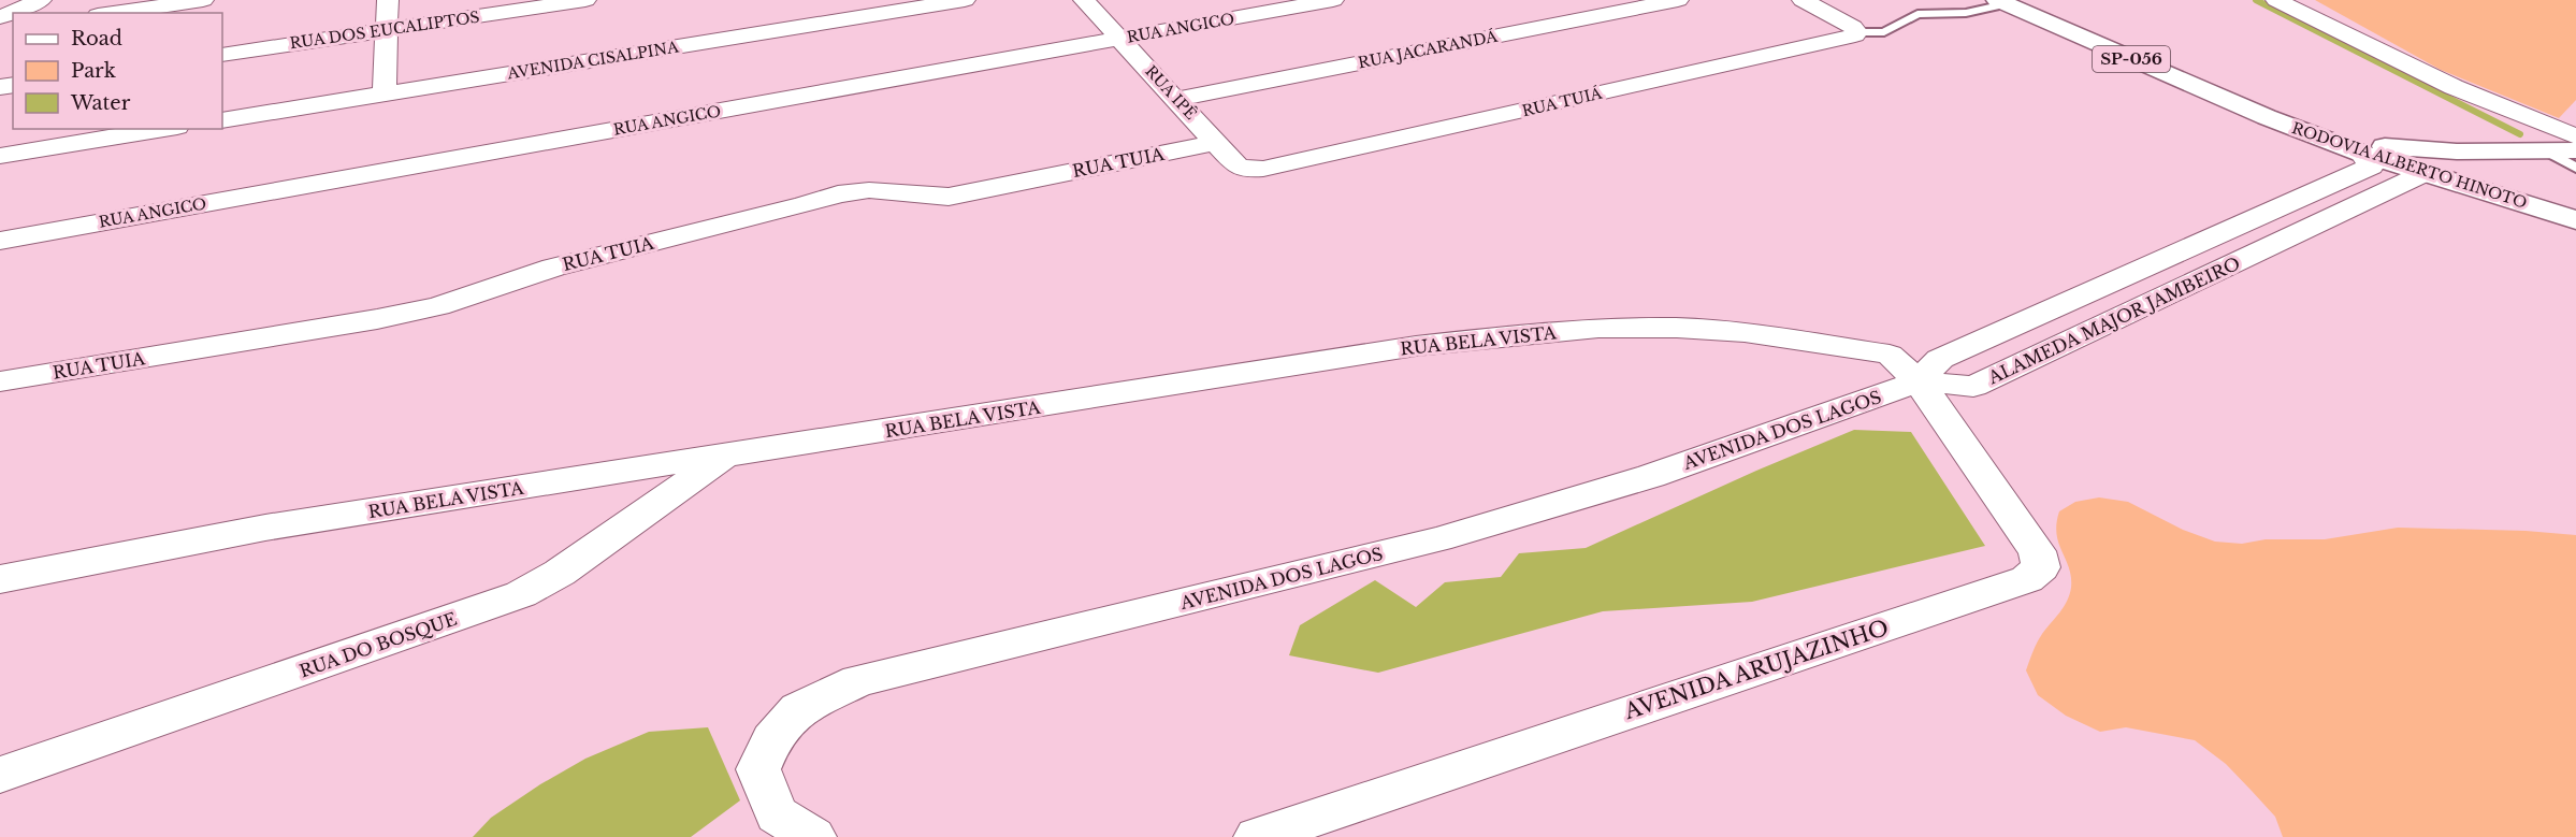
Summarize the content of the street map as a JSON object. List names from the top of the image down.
{
  "streets": {
    "main road": ["SP-056", "RODOVIA ALBERTO HINOTO"],
    "street": [
      "RUA ANGICO",
      "RUA DOS EUCALIPTOS",
      "RUA JACARANDÁ",
      "AVENIDA CISALPINA",
      "RUA IPÊ",
      "RUA TUIÁ",
      "RUA TUIA",
      "ALAMEDA MAJOR JAMBEIRO",
      "RUA BELA VISTA",
      "AVENIDA DOS LAGOS",
      "RUA DO BOSQUE",
      "AVENIDA ARUJAZINHO"
    ]
  },
  "crossings": [
    ["RUA ANGICO", "RUA IPÊ"],
    ["RUA JACARANDÁ", "RUA IPÊ"],
    ["RUA IPÊ", "RUA TUIÁ"],
    ["RUA IPÊ", "RUA TUIA"],
    ["RODOVIA ALBERTO HINOTO", "ALAMEDA MAJOR JAMBEIRO"],
    ["ALAMEDA MAJOR JAMBEIRO", "RUA BELA VISTA"],
    ["ALAMEDA MAJOR JAMBEIRO", "AVENIDA DOS LAGOS"],
    ["ALAMEDA MAJOR JAMBEIRO", "AVENIDA ARUJAZINHO"],
    ["RUA BELA VISTA", "AVENIDA DOS LAGOS"],
    ["RUA BELA VISTA", "RUA DO BOSQUE"],
    ["RUA BELA VISTA", "AVENIDA ARUJAZINHO"],
    ["AVENIDA DOS LAGOS", "AVENIDA ARUJAZINHO"]
  ],
  "legend": ["Road", "Park", "Water"]
}
